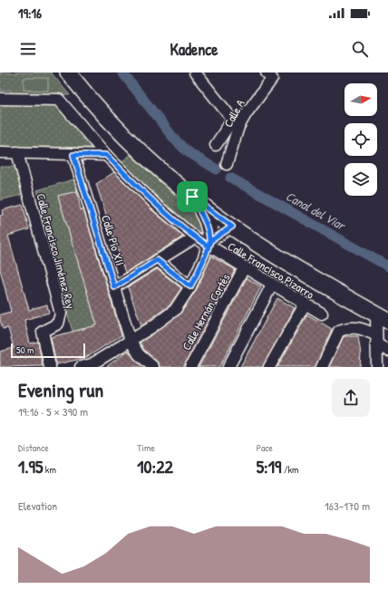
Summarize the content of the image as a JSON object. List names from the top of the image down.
{
  "streets": {
    "street": [
      "Calle A",
      "Calle Pío XII",
      "Calle Francisco Jiménez Rey",
      "Calle Francisco Pizarro",
      "Calle Hernán Cortés"
    ]
  },
  "crossings": [
    ["Calle Francisco Pizarro", "Calle Hernán Cortés"]
  ],
  "water": ["Canal del Viar"],
  "scale_bar": "50 m",
  "north": "right",
  "page": {
    "status": "19:16",
    "header": "Kadence",
    "scale": "50 m",
    "heading": ["Evening run", "19:16 · 5 × 390 m"],
    "stats": [
      ["Distance", "1.95 km"],
      ["Time", "10:22"],
      ["Pace", "5:19 /km"]
    ],
    "chart": ["Elevation", "163–170 m"]
  }
}
